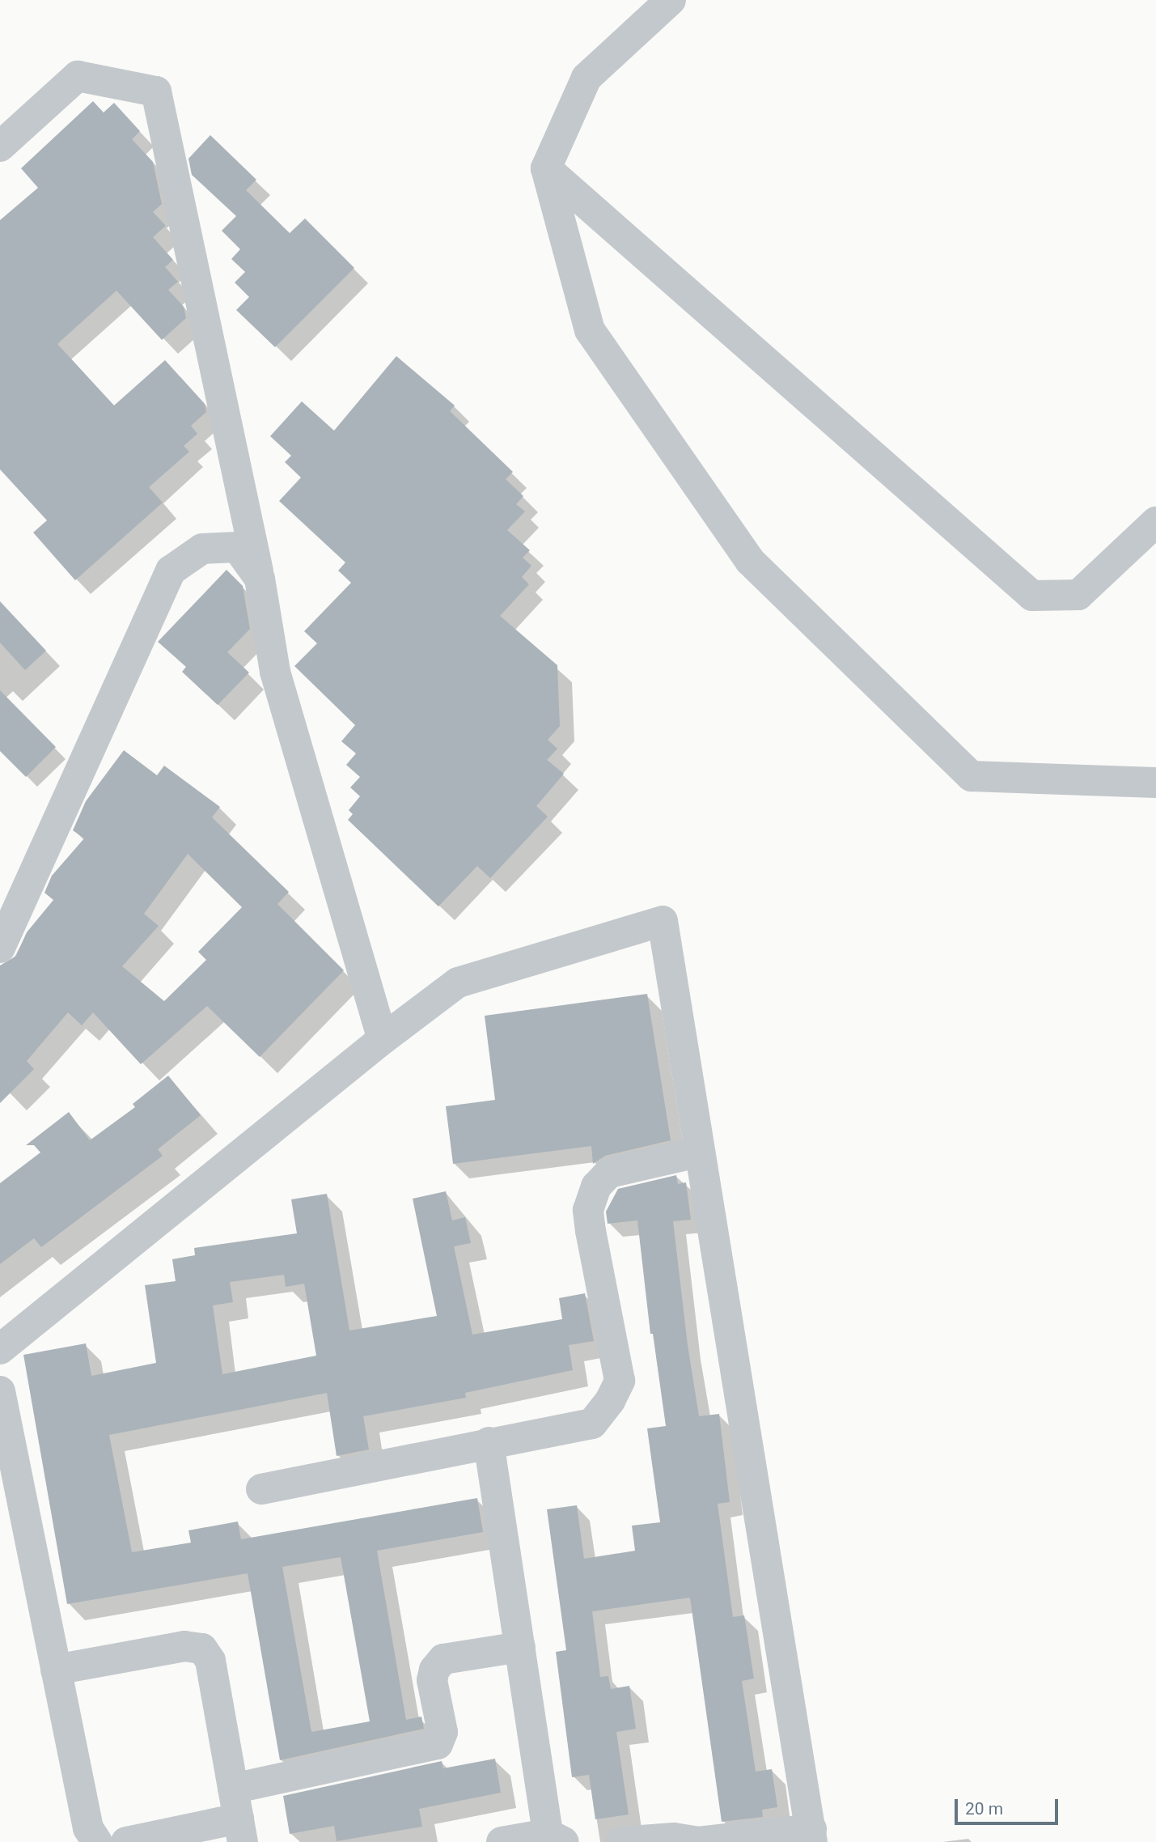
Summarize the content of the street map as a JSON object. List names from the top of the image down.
{
  "scale_bar": "20 m"
}
